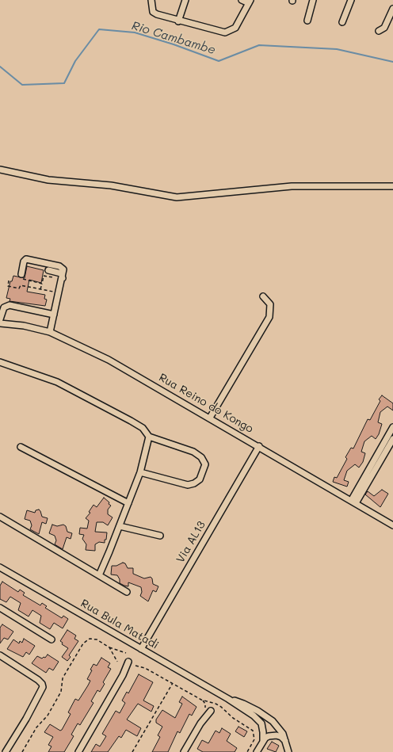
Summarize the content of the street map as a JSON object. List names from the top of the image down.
{
  "streets": {
    "street": ["Rua Reino do Kongo", "Via AL13", "Rua Bula Matadi"]
  },
  "crossings": [
    ["Rua Reino do Kongo", "Via AL13"],
    ["Via AL13", "Rua Bula Matadi"]
  ],
  "water": ["Rio Cambambe"]
}
